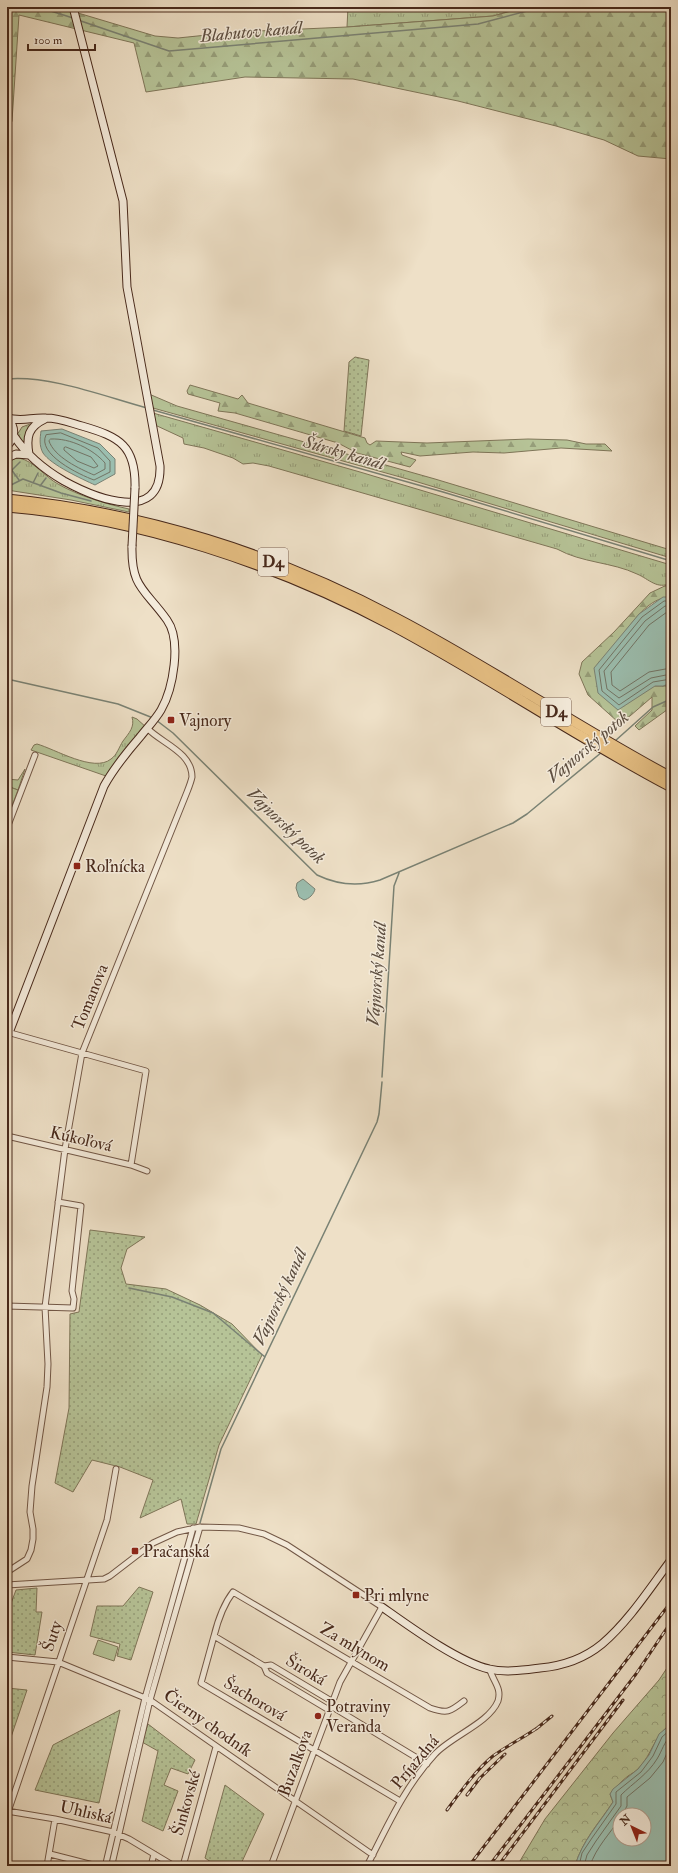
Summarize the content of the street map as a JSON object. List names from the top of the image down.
{
  "streets": {
    "highway": ["D4"],
    "street": [
      "Tomanova",
      "Kúkoľová",
      "Šuty",
      "Za mlynom",
      "Široká",
      "Šachorová",
      "Čierny chodník",
      "Príjazdná",
      "Buzalkova",
      "Šinkovské",
      "Uhliská"
    ]
  },
  "crossings": [
    ["Tomanova", "Kúkoľová"],
    ["Šuty", "Čierny chodník"],
    ["Šuty", "Uhliská"],
    ["Za mlynom", "Široká"],
    ["Za mlynom", "Šachorová"],
    ["Za mlynom", "Buzalkova"],
    ["Široká", "Šachorová"],
    ["Široká", "Príjazdná"],
    ["Široká", "Buzalkova"],
    ["Šachorová", "Príjazdná"],
    ["Šachorová", "Buzalkova"],
    ["Čierny chodník", "Príjazdná"],
    ["Čierny chodník", "Buzalkova"],
    ["Čierny chodník", "Šinkovské"]
  ],
  "water": [
    "Blahutov kanál",
    "Šúrsky kanál",
    "Vajnorský potok",
    "Vajnorský kanál"
  ],
  "places": {
    "transit": [
      "Vajnory",
      "Roľnícka",
      "Pračanská",
      "Pri mlyne"
    ],
    "other": ["Potraviny Veranda"]
  },
  "scale_bar": "100 m",
  "north": "top left"
}
